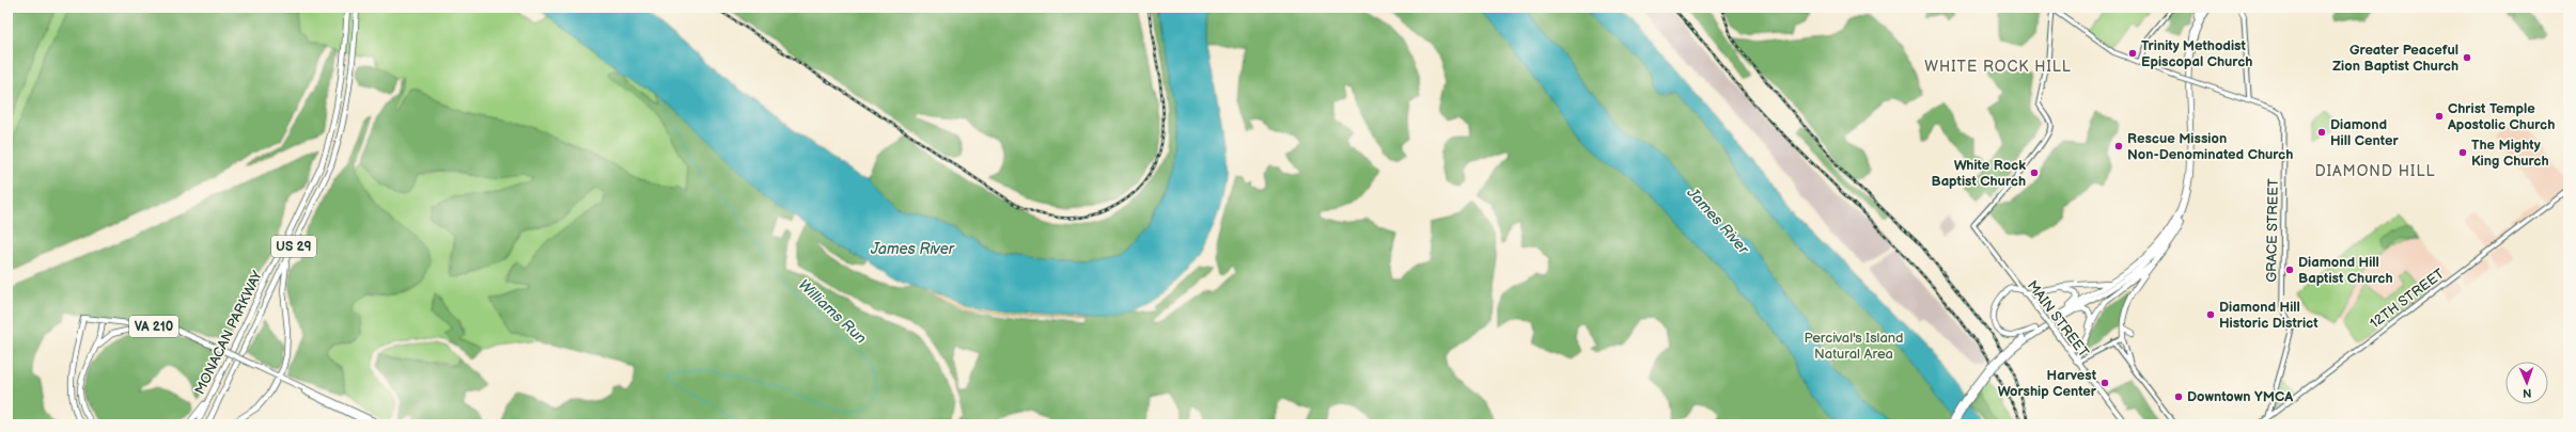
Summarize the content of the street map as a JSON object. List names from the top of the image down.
{
  "streets": {
    "highway": ["US 29", "VA 210", "MONACAN PARKWAY"],
    "main road": ["GRACE STREET", "12TH STREET", "MAIN STREET"]
  },
  "crossings": [
    ["GRACE STREET", "12TH STREET"],
    ["GRACE STREET", "MAIN STREET"]
  ],
  "districts": ["WHITE ROCK HILL", "DIAMOND HILL"],
  "water": ["James River", "Williams Run"],
  "parks": ["Percival's Island Natural Area"],
  "places": [
    "Trinity Methodist Episcopal Church",
    "Greater Peaceful Zion Baptist Church",
    "Christ Temple Apostolic Church",
    "Diamond Hill Center",
    "Rescue Mission Non-Denominated Church",
    "The Mighty King Church",
    "White Rock Baptist Church",
    "Diamond Hill Baptist Church",
    "Diamond Hill Historic District",
    "Harvest Worship Center",
    "Downtown YMCA"
  ],
  "north": "bottom"
}
